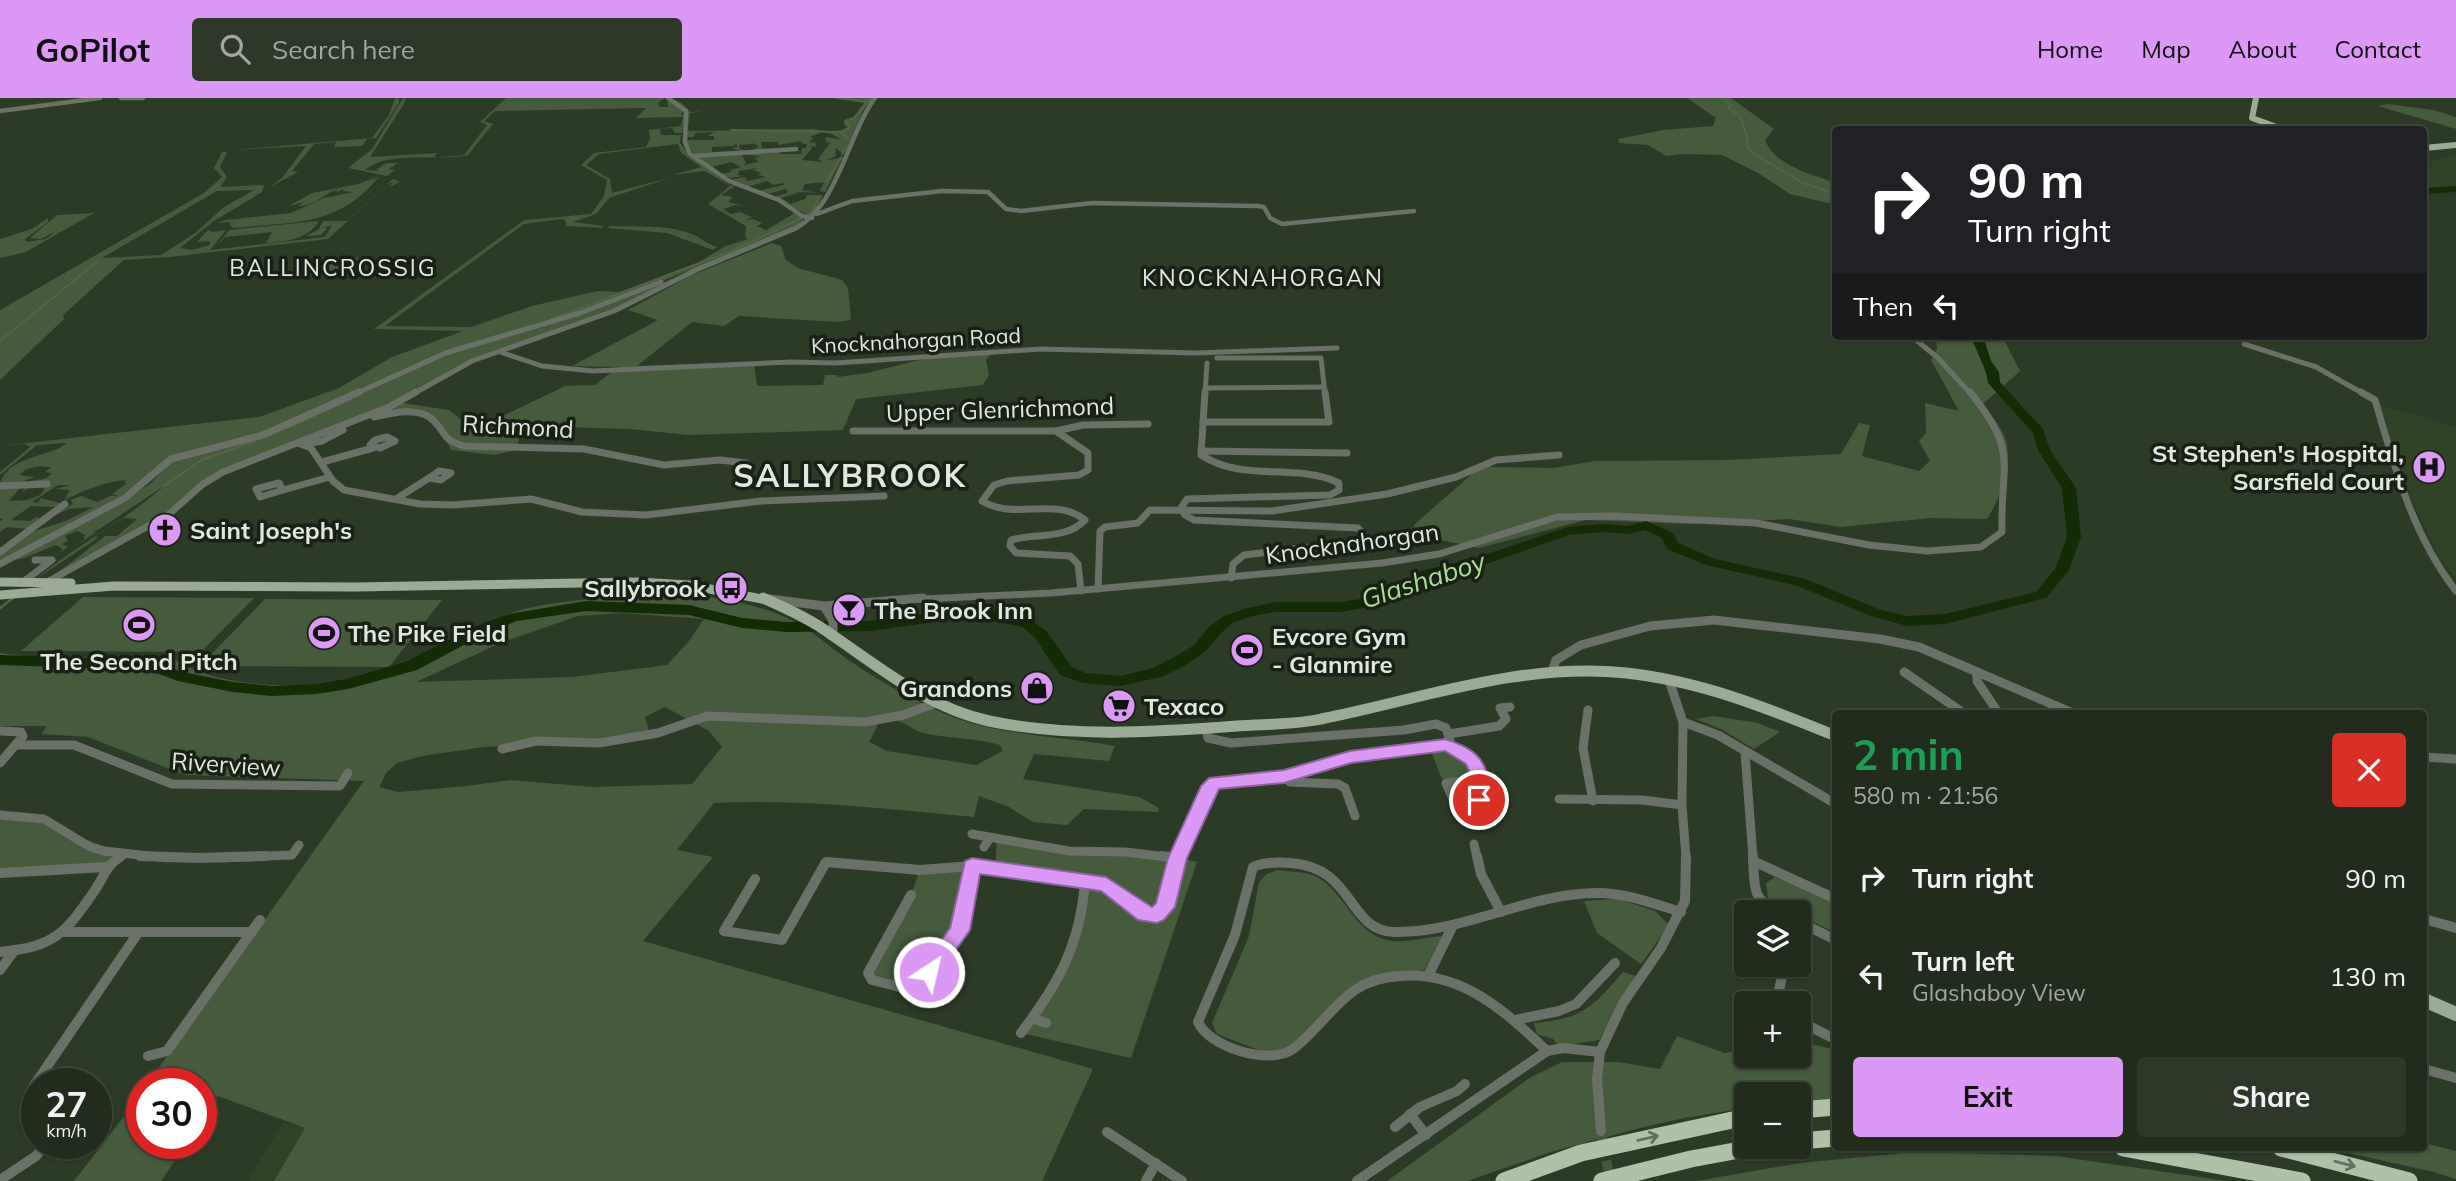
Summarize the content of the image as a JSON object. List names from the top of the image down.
{
  "streets": {
    "street": [
      "Knocknahorgan Road",
      "Upper Glenrichmond",
      "Richmond",
      "Knocknahorgan",
      "Riverview"
    ]
  },
  "districts": ["BALLINCROSSIG", "KNOCKNAHORGAN", "SALLYBROOK"],
  "water": ["Glashaboy"],
  "places": {
    "hospital": ["St Stephen's Hospital, Sarsfield Court"],
    "church": ["Saint Joseph's"],
    "bus stop": ["Sallybrook"],
    "bar": ["The Brook Inn"],
    "sports": ["The Second Pitch", "The Pike Field", "Evcore Gym - Glanmire"],
    "shop": ["Grandons"],
    "supermarket": ["Texaco"]
  },
  "page": {
    "header": "GoPilot",
    "search": "Search here",
    "nav": [
      "Home",
      "Map",
      "About",
      "Contact"
    ],
    "turn": ["90 m", "Turn right"],
    "then": "Then",
    "heading": ["2 min", "580 m · 21:56"],
    "list": [
      {
        "name": "Turn right",
        "value": "90 m"
      },
      {
        "name": "Turn left",
        "note": "Glashaboy View",
        "value": "130 m"
      }
    ],
    "map_buttons": ["+", "−"],
    "buttons": ["Exit", "Share"],
    "speed": "27 km/h",
    "limit": "30"
  }
}
